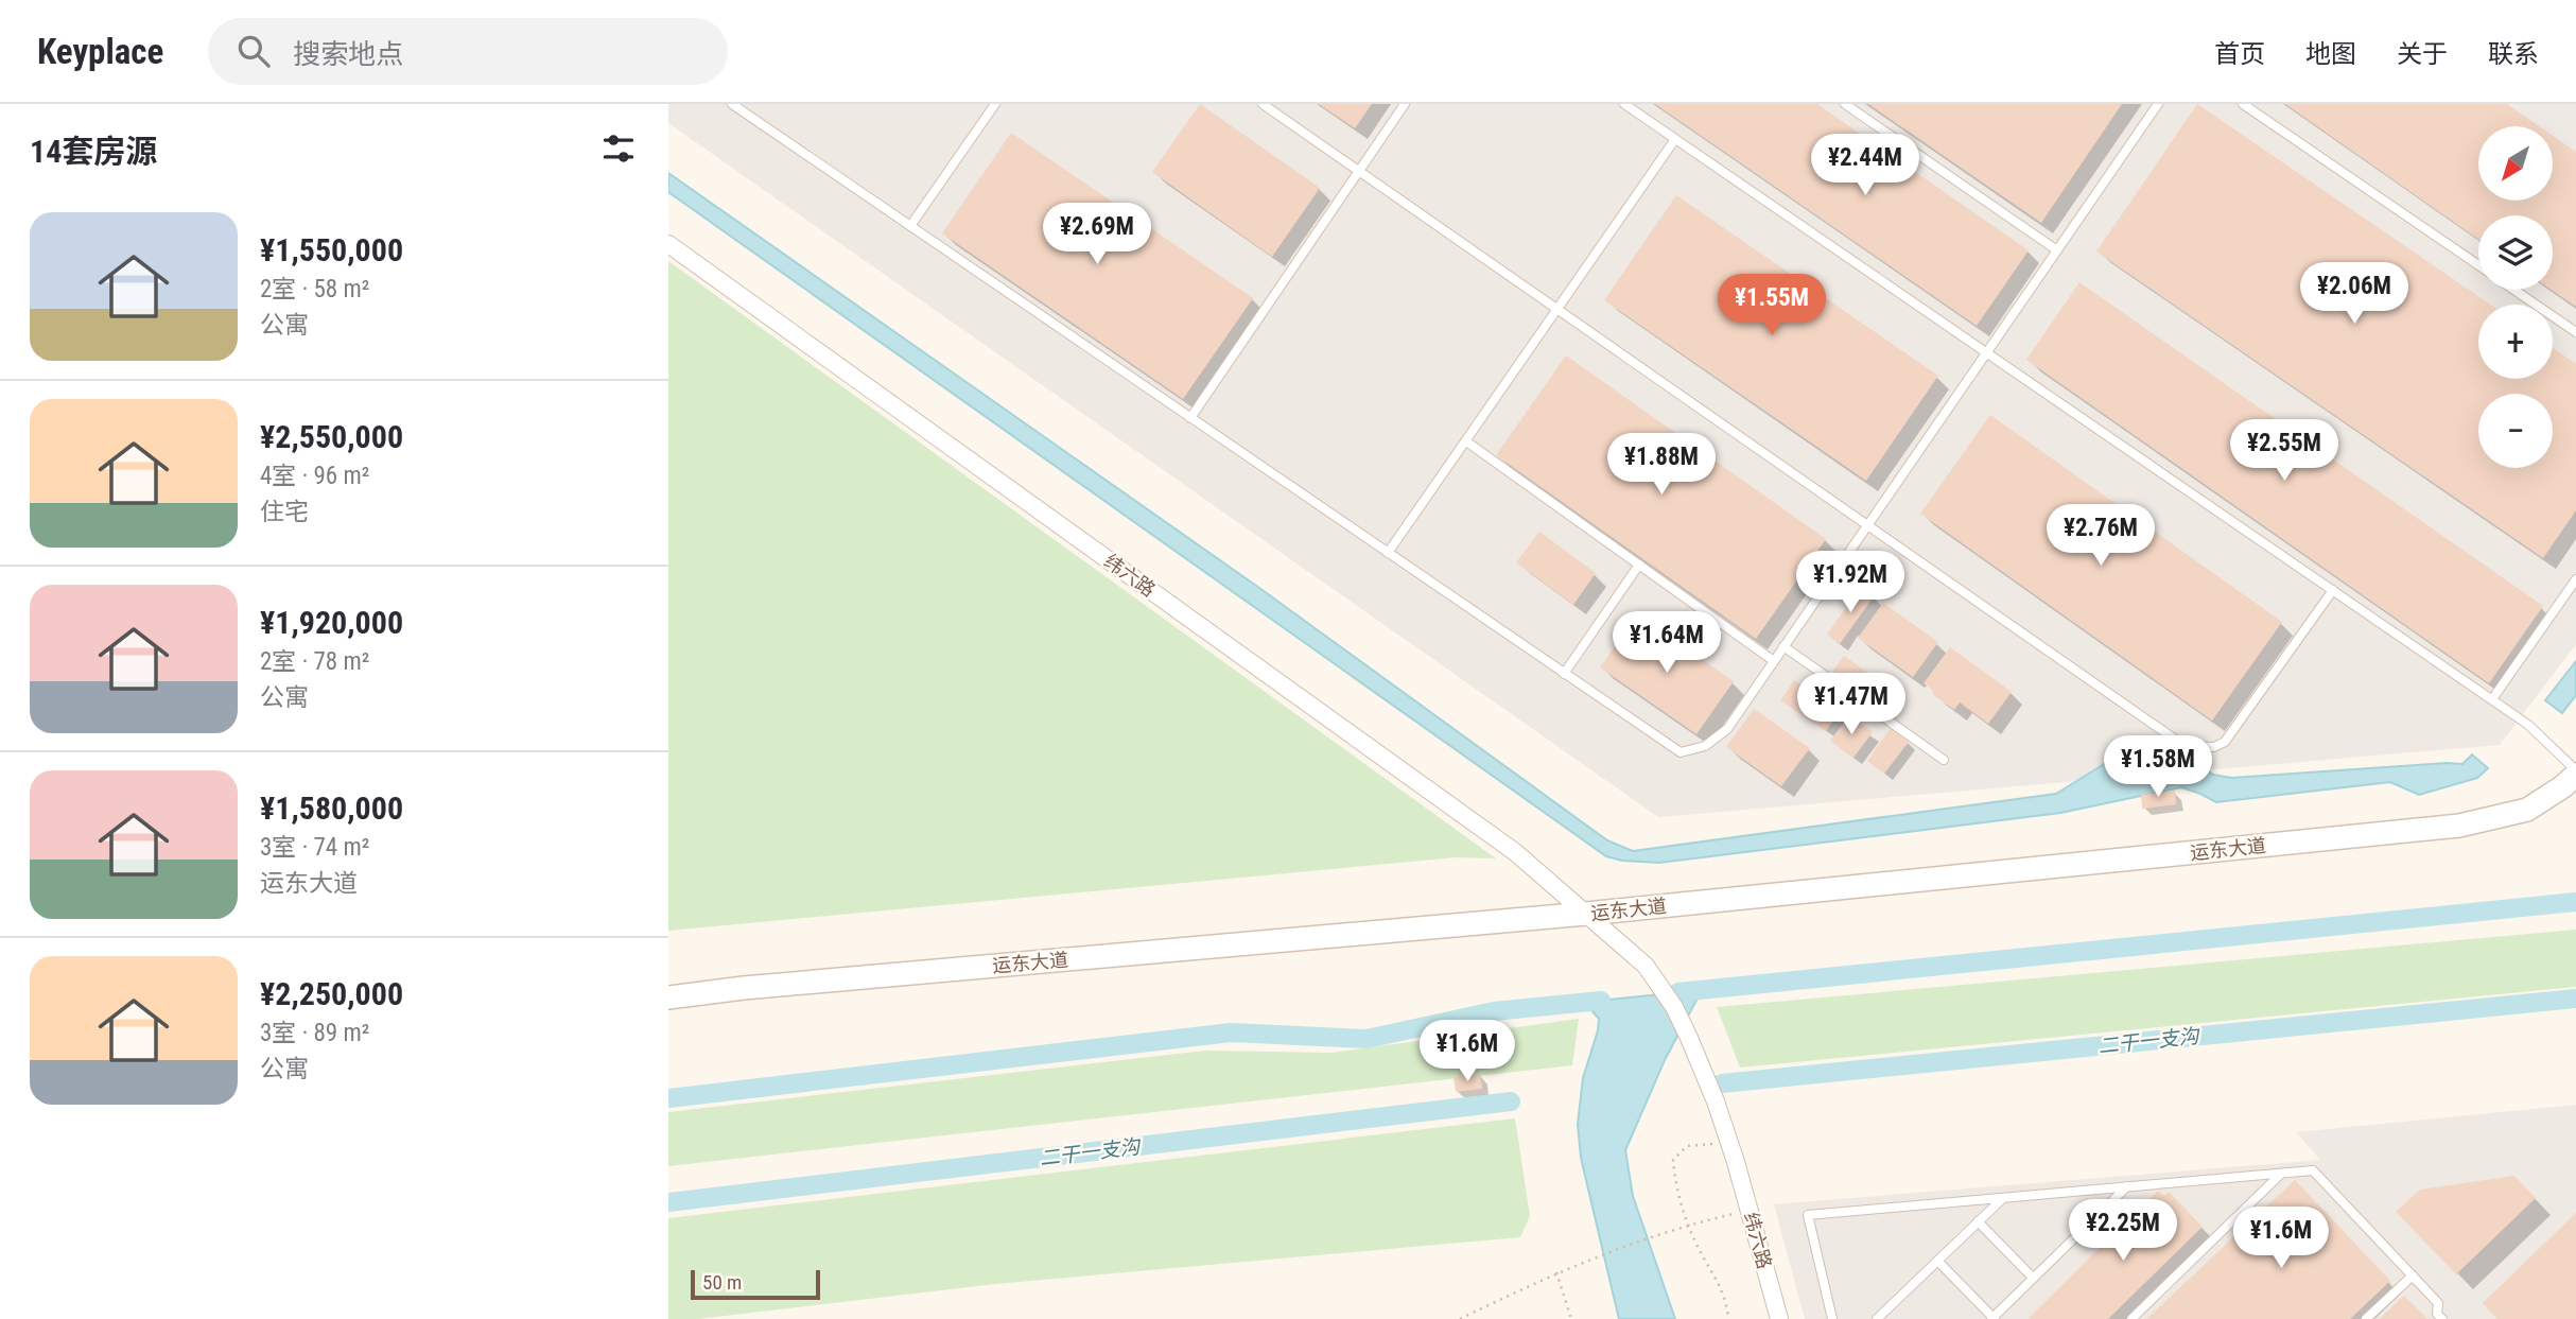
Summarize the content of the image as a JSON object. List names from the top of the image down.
{
  "streets": {
    "street": ["纬六路", "运东大道"]
  },
  "crossings": [
    ["纬六路", "运东大道"]
  ],
  "water": ["二干一支沟"],
  "scale_bar": "50 m",
  "north": "bottom left",
  "page": {
    "header": "Keyplace",
    "search": "搜索地点",
    "nav": [
      "首页",
      "地图",
      "关于",
      "联系"
    ],
    "heading": "14套房源",
    "map_buttons": ["+", "−"],
    "price": [
      "¥2.44M",
      "¥2.69M",
      "¥2.06M",
      "¥1.55M",
      "¥2.55M",
      "¥1.88M",
      "¥2.76M",
      "¥1.92M",
      "¥1.64M",
      "¥1.47M",
      "¥1.58M",
      "¥1.6M",
      "¥2.25M",
      "¥1.6M"
    ],
    "list": [
      {
        "name": "¥1,550,000",
        "note": "2室 · 58 m² · 公寓"
      },
      {
        "name": "¥2,550,000",
        "note": "4室 · 96 m² · 住宅"
      },
      {
        "name": "¥1,920,000",
        "note": "2室 · 78 m² · 公寓"
      },
      {
        "name": "¥1,580,000",
        "note": "3室 · 74 m² · 运东大道"
      },
      {
        "name": "¥2,250,000",
        "note": "3室 · 89 m² · 公寓"
      }
    ],
    "scale": "50 m"
  }
}
